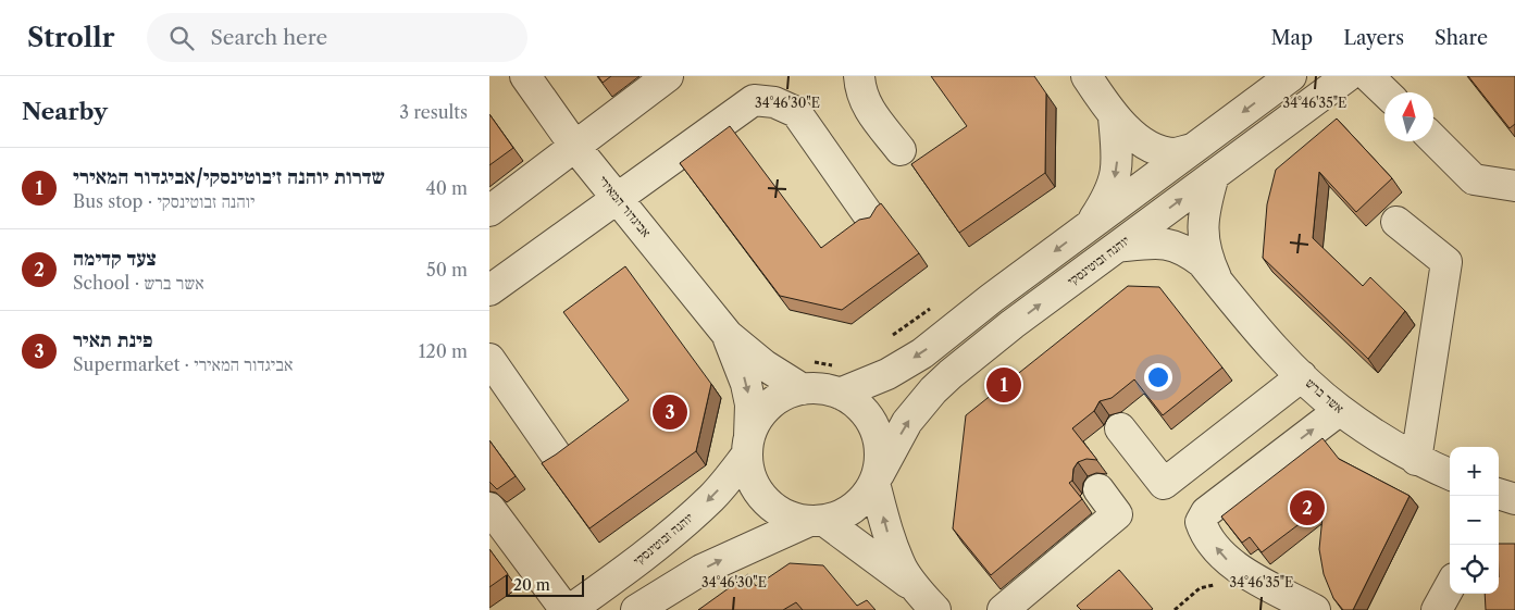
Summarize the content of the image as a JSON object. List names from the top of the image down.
{
  "streets": {
    "street": ["אביגדור המאירי", "יוהנה זבוטינסקי", "אשר ברש"]
  },
  "crossings": [
    ["אביגדור המאירי", "יוהנה זבוטינסקי"],
    ["יוהנה זבוטינסקי", "אשר ברש"]
  ],
  "scale_bar": "20 m",
  "north": "top",
  "page": {
    "header": "Strollr",
    "search": "Search here",
    "nav": ["Map", "Layers", "Share"],
    "heading": ["Nearby", "3 results"],
    "list": [
      {
        "mark": "1",
        "name": "שדרות יוהנה ז׳בוטינסקי/אביגדור המאירי",
        "note": "Bus stop · יוהנה זבוטינסקי",
        "value": "40 m"
      },
      {
        "mark": "2",
        "name": "צעד קדימה",
        "note": "School · אשר ברש",
        "value": "50 m"
      },
      {
        "mark": "3",
        "name": "פינת תאיר",
        "note": "Supermarket · אביגדור המאירי",
        "value": "120 m"
      }
    ],
    "pins": ["1", "3", "2"],
    "map_buttons": ["+", "−"],
    "scale": "20 m"
  },
  "coordinates": ["34°46'30\"E", "34°46'35\"E"]
}
